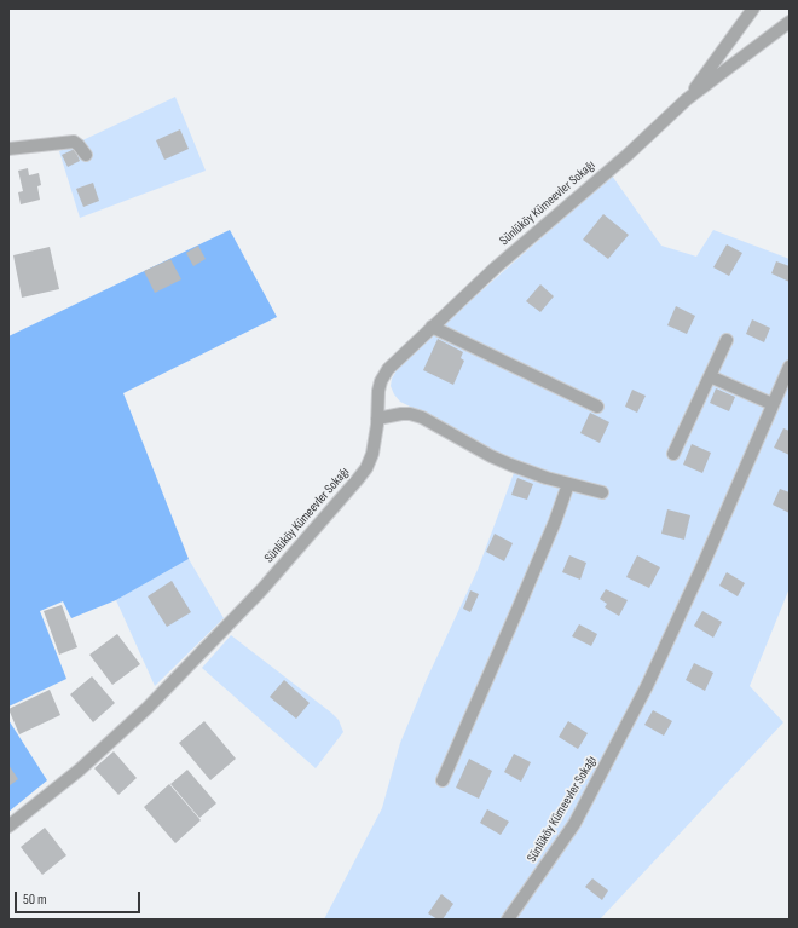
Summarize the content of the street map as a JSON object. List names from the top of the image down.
{
  "streets": {
    "street": ["Sünlüköy Kümeevler Sokağı"]
  },
  "scale_bar": "50 m"
}
